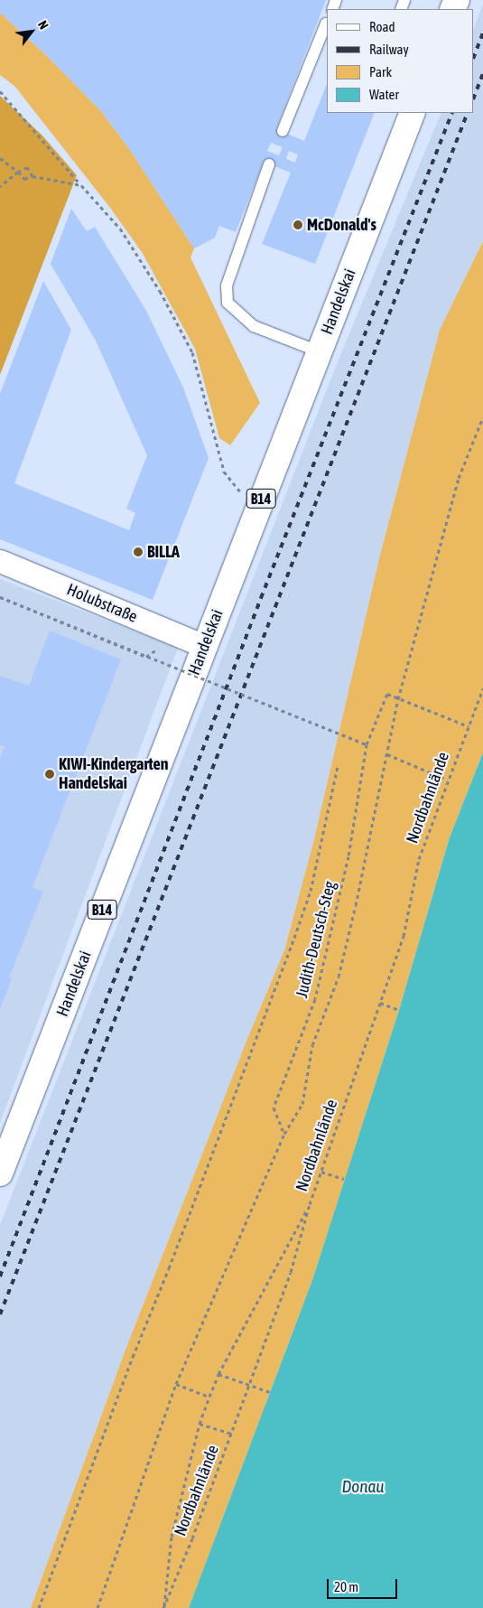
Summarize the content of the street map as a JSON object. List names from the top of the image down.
{
  "streets": {
    "main road": ["Handelskai", "B14"],
    "street": ["Holubstraße"],
    "path": ["Nordbahnlände", "Judith-Deutsch-Steg"]
  },
  "crossings": [
    ["Handelskai", "Holubstraße"]
  ],
  "water": ["Donau"],
  "places": ["McDonald's", "BILLA", "KIWI-Kindergarten Handelskai"],
  "legend": [
    "Road",
    "Railway",
    "Park",
    "Water"
  ],
  "scale_bar": "20 m",
  "north": "top right"
}
